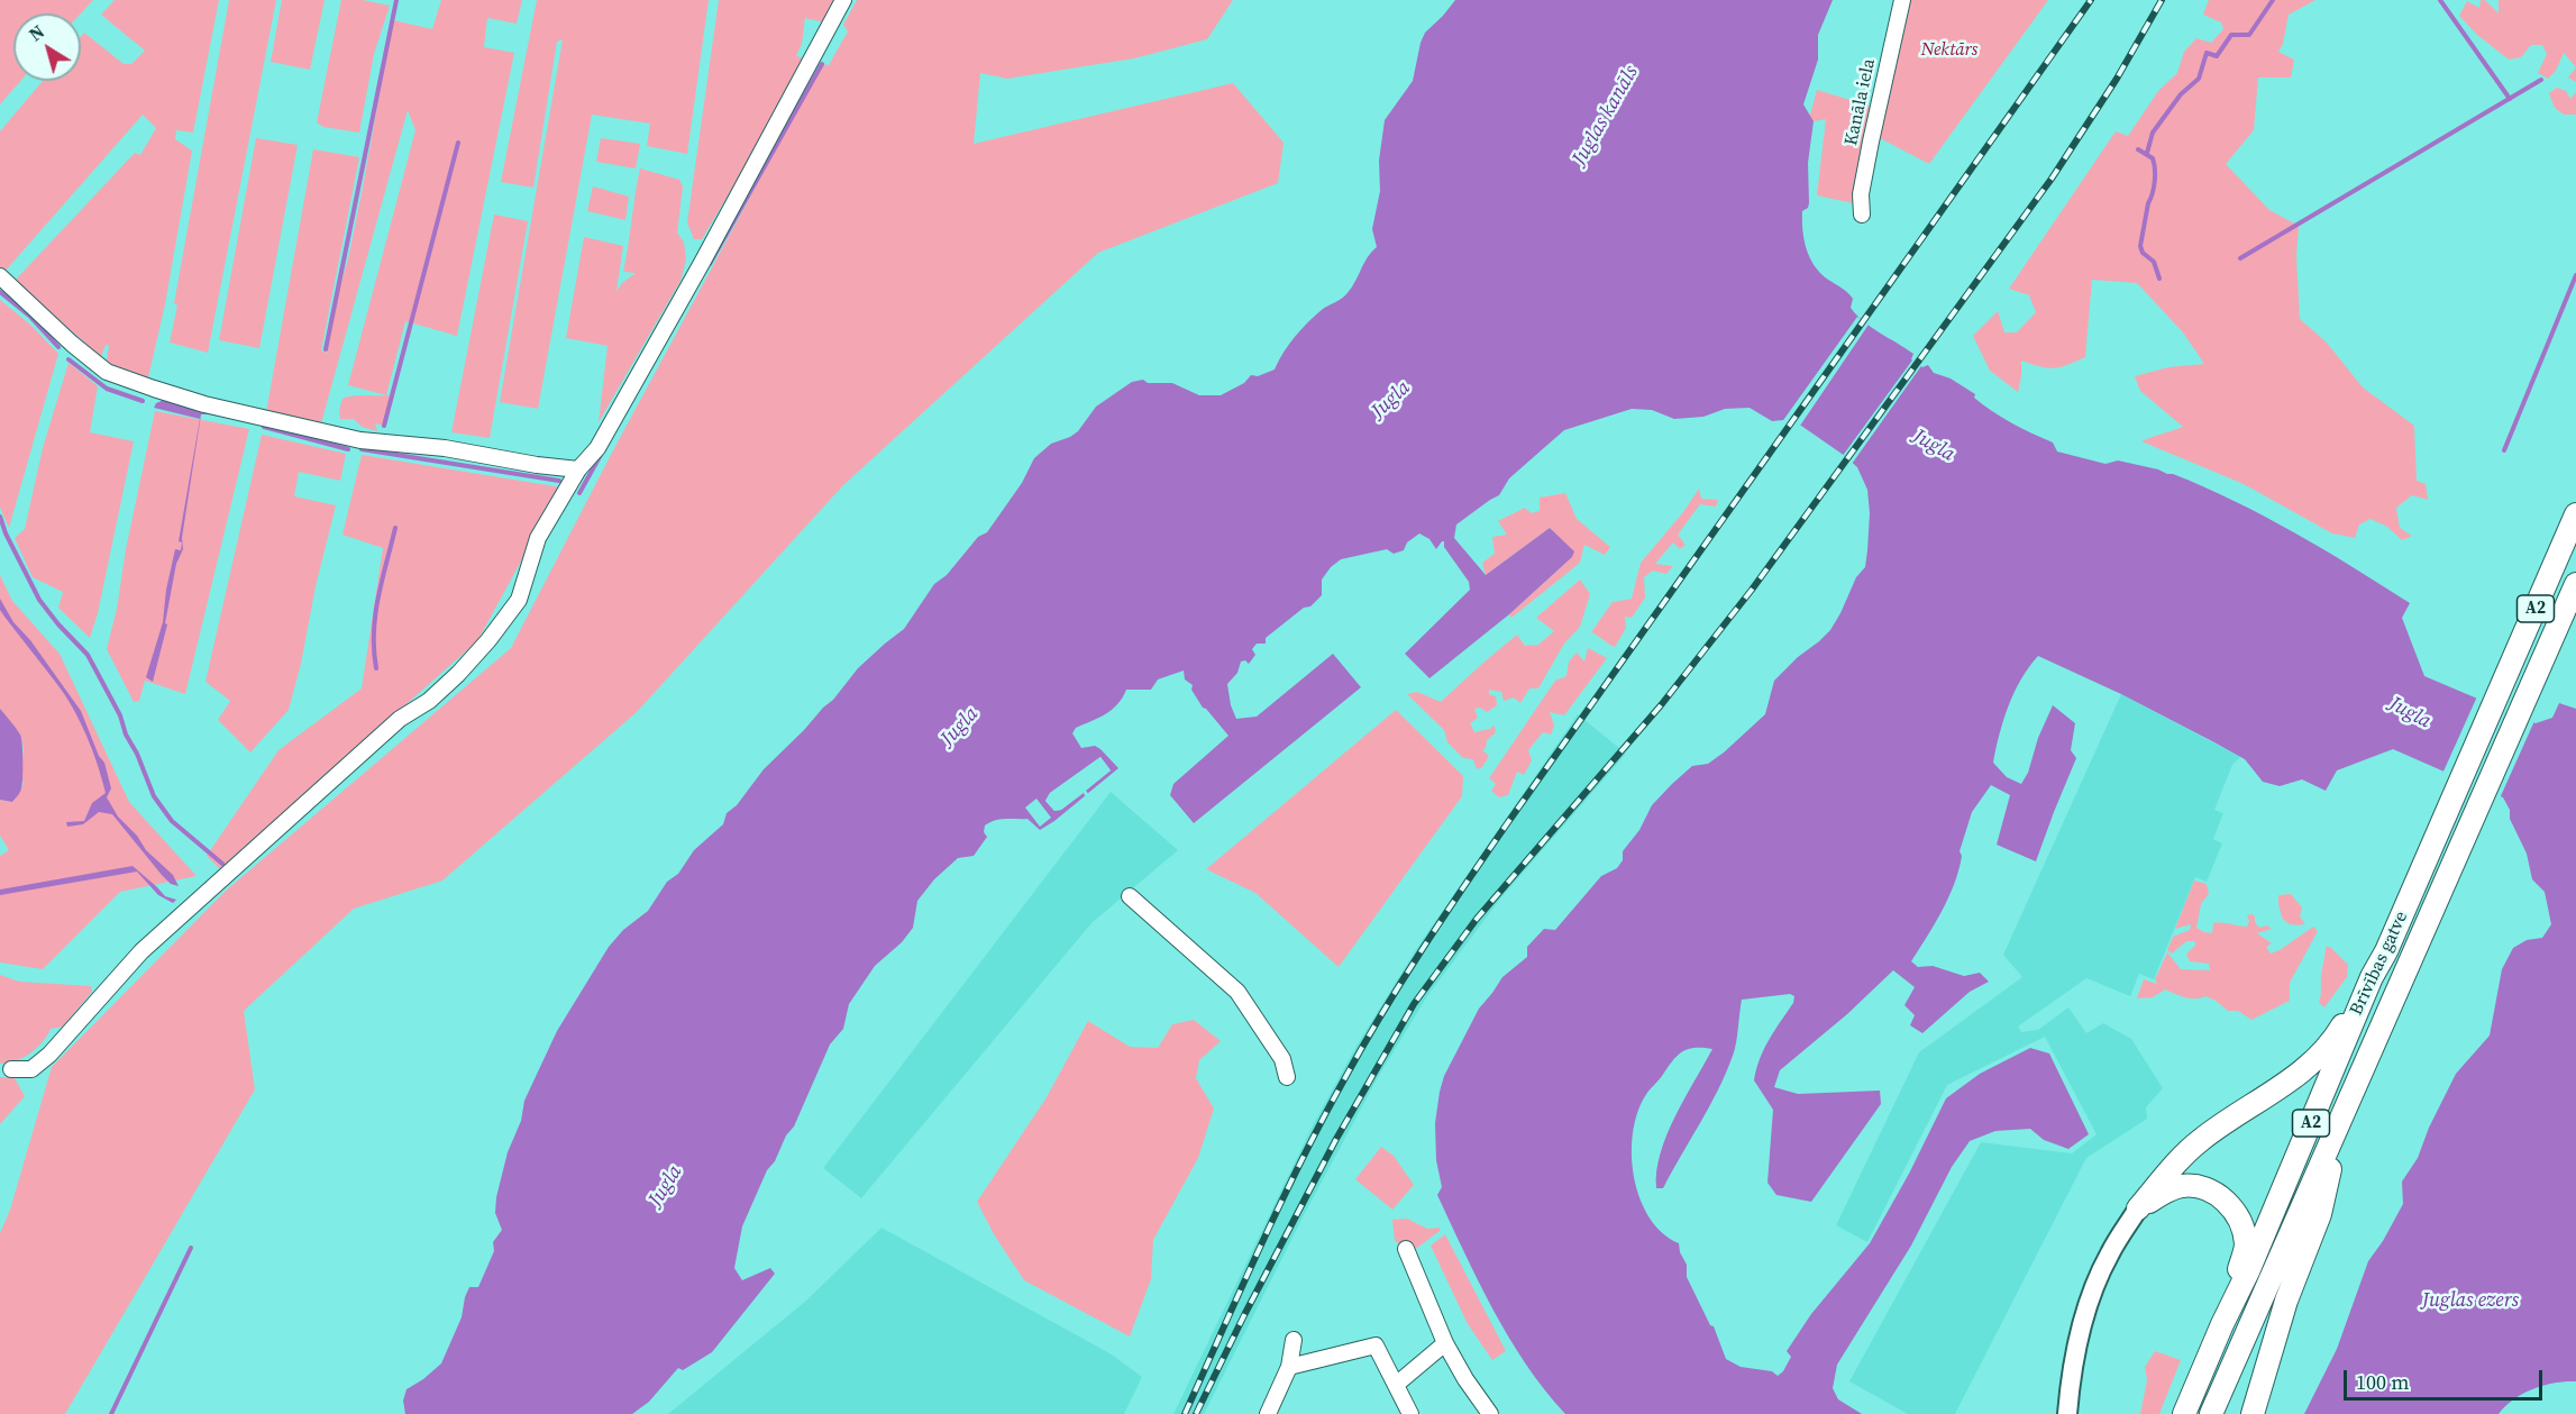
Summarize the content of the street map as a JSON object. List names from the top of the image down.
{
  "streets": {
    "highway": ["A2", "Brīvības gatve"],
    "street": ["Kanāla iela"]
  },
  "water": ["Juglas kanāls", "Jugla", "Juglas ezers"],
  "parks": ["Nektārs"],
  "scale_bar": "100 m",
  "north": "top left"
}
